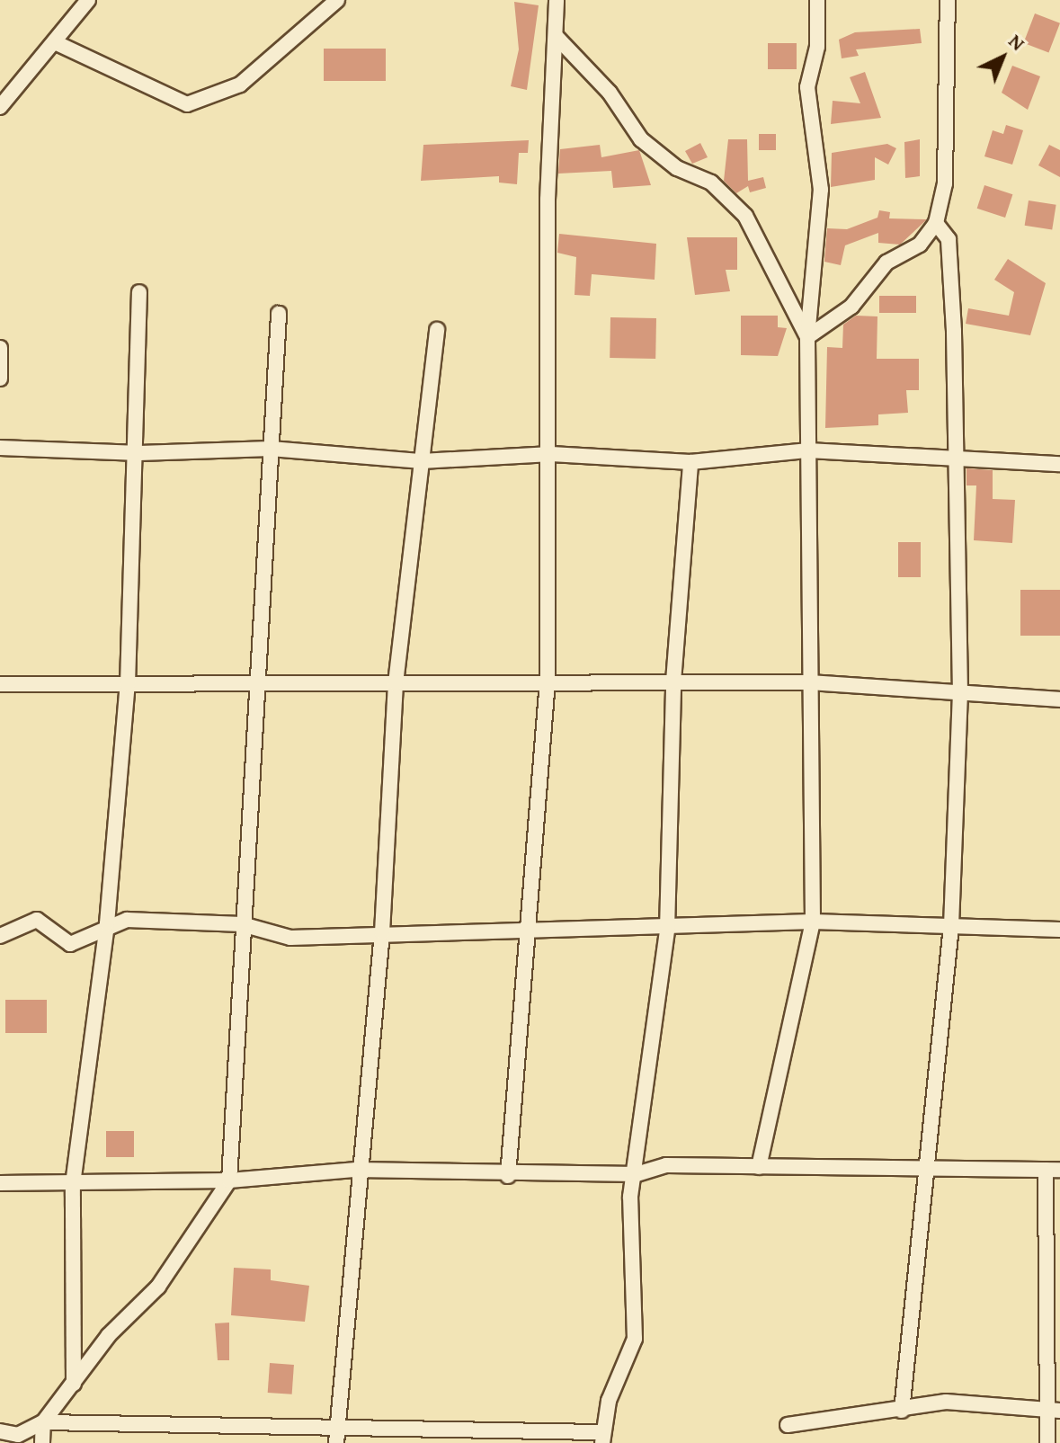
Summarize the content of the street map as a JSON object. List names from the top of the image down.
{
  "north": "top right"
}
